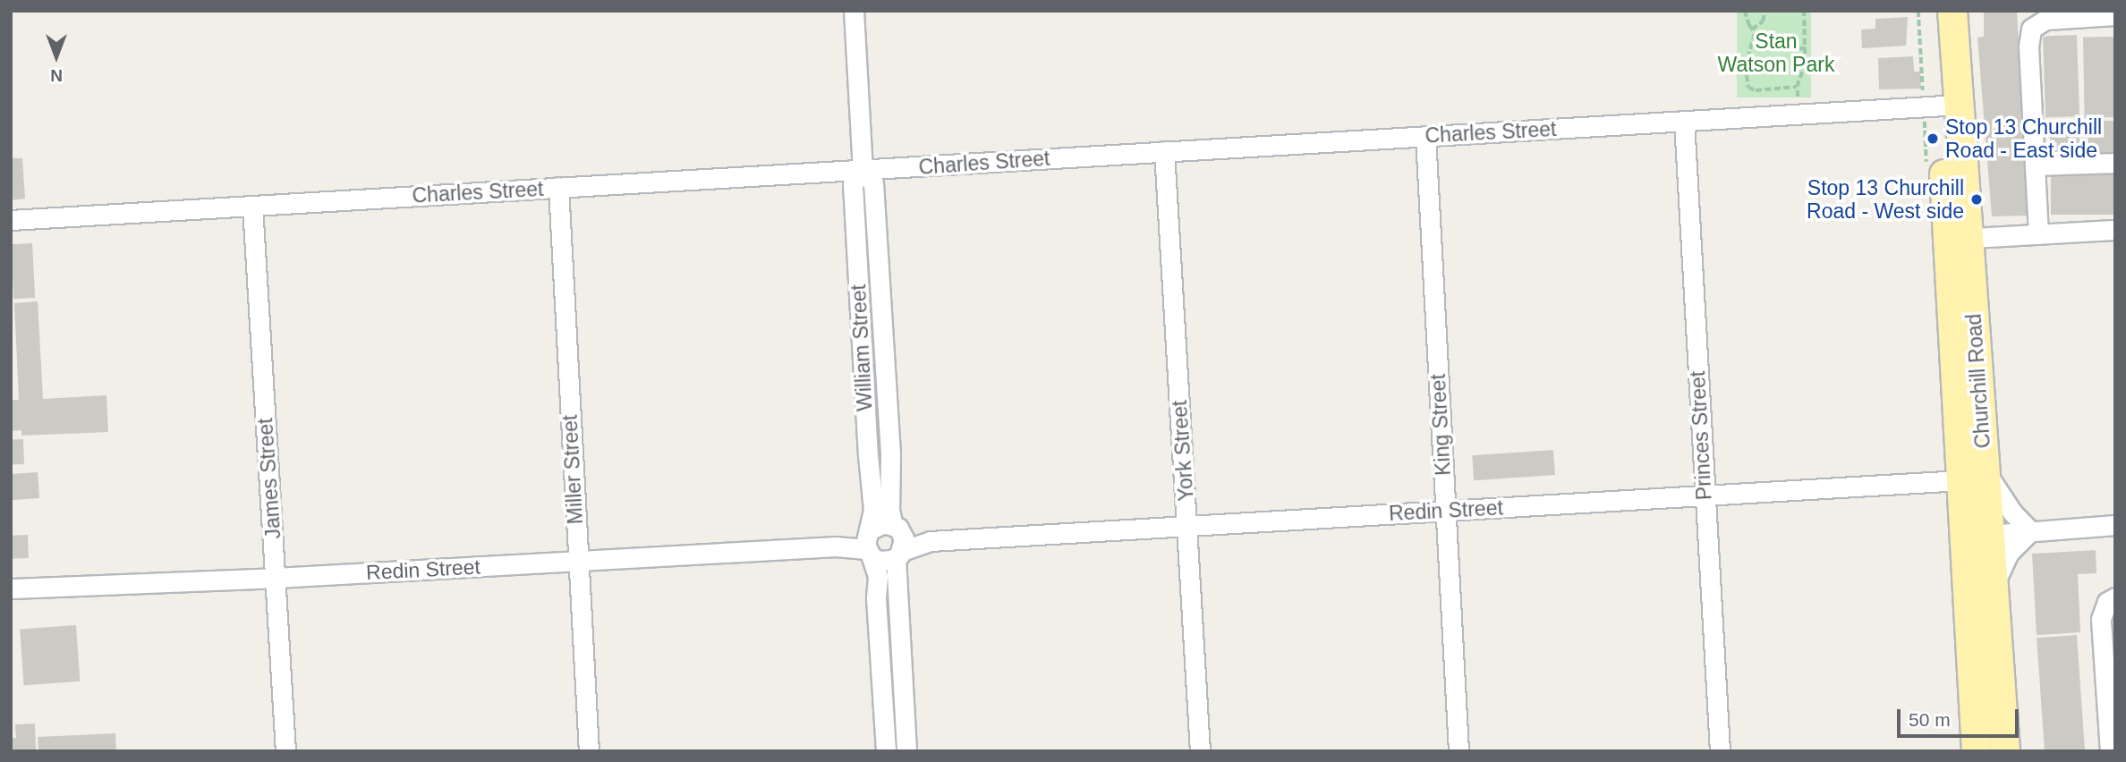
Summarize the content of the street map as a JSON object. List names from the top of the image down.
{
  "streets": {
    "main road": ["Churchill Road"],
    "street": [
      "Charles Street",
      "William Street",
      "King Street",
      "Princes Street",
      "York Street",
      "Miller Street",
      "James Street",
      "Redin Street"
    ]
  },
  "crossings": [
    ["Charles Street", "William Street"],
    ["Charles Street", "Churchill Road"],
    ["Charles Street", "King Street"],
    ["Charles Street", "Princes Street"],
    ["Charles Street", "York Street"],
    ["Charles Street", "Miller Street"],
    ["Charles Street", "James Street"],
    ["William Street", "Redin Street"],
    ["Churchill Road", "Redin Street"],
    ["King Street", "Redin Street"],
    ["Princes Street", "Redin Street"],
    ["York Street", "Redin Street"],
    ["Miller Street", "Redin Street"],
    ["James Street", "Redin Street"]
  ],
  "parks": ["Stan Watson Park"],
  "places": ["Stop 13 Churchill Road - East side", "Stop 13 Churchill Road - West side"],
  "scale_bar": "50 m",
  "north": "bottom"
}
